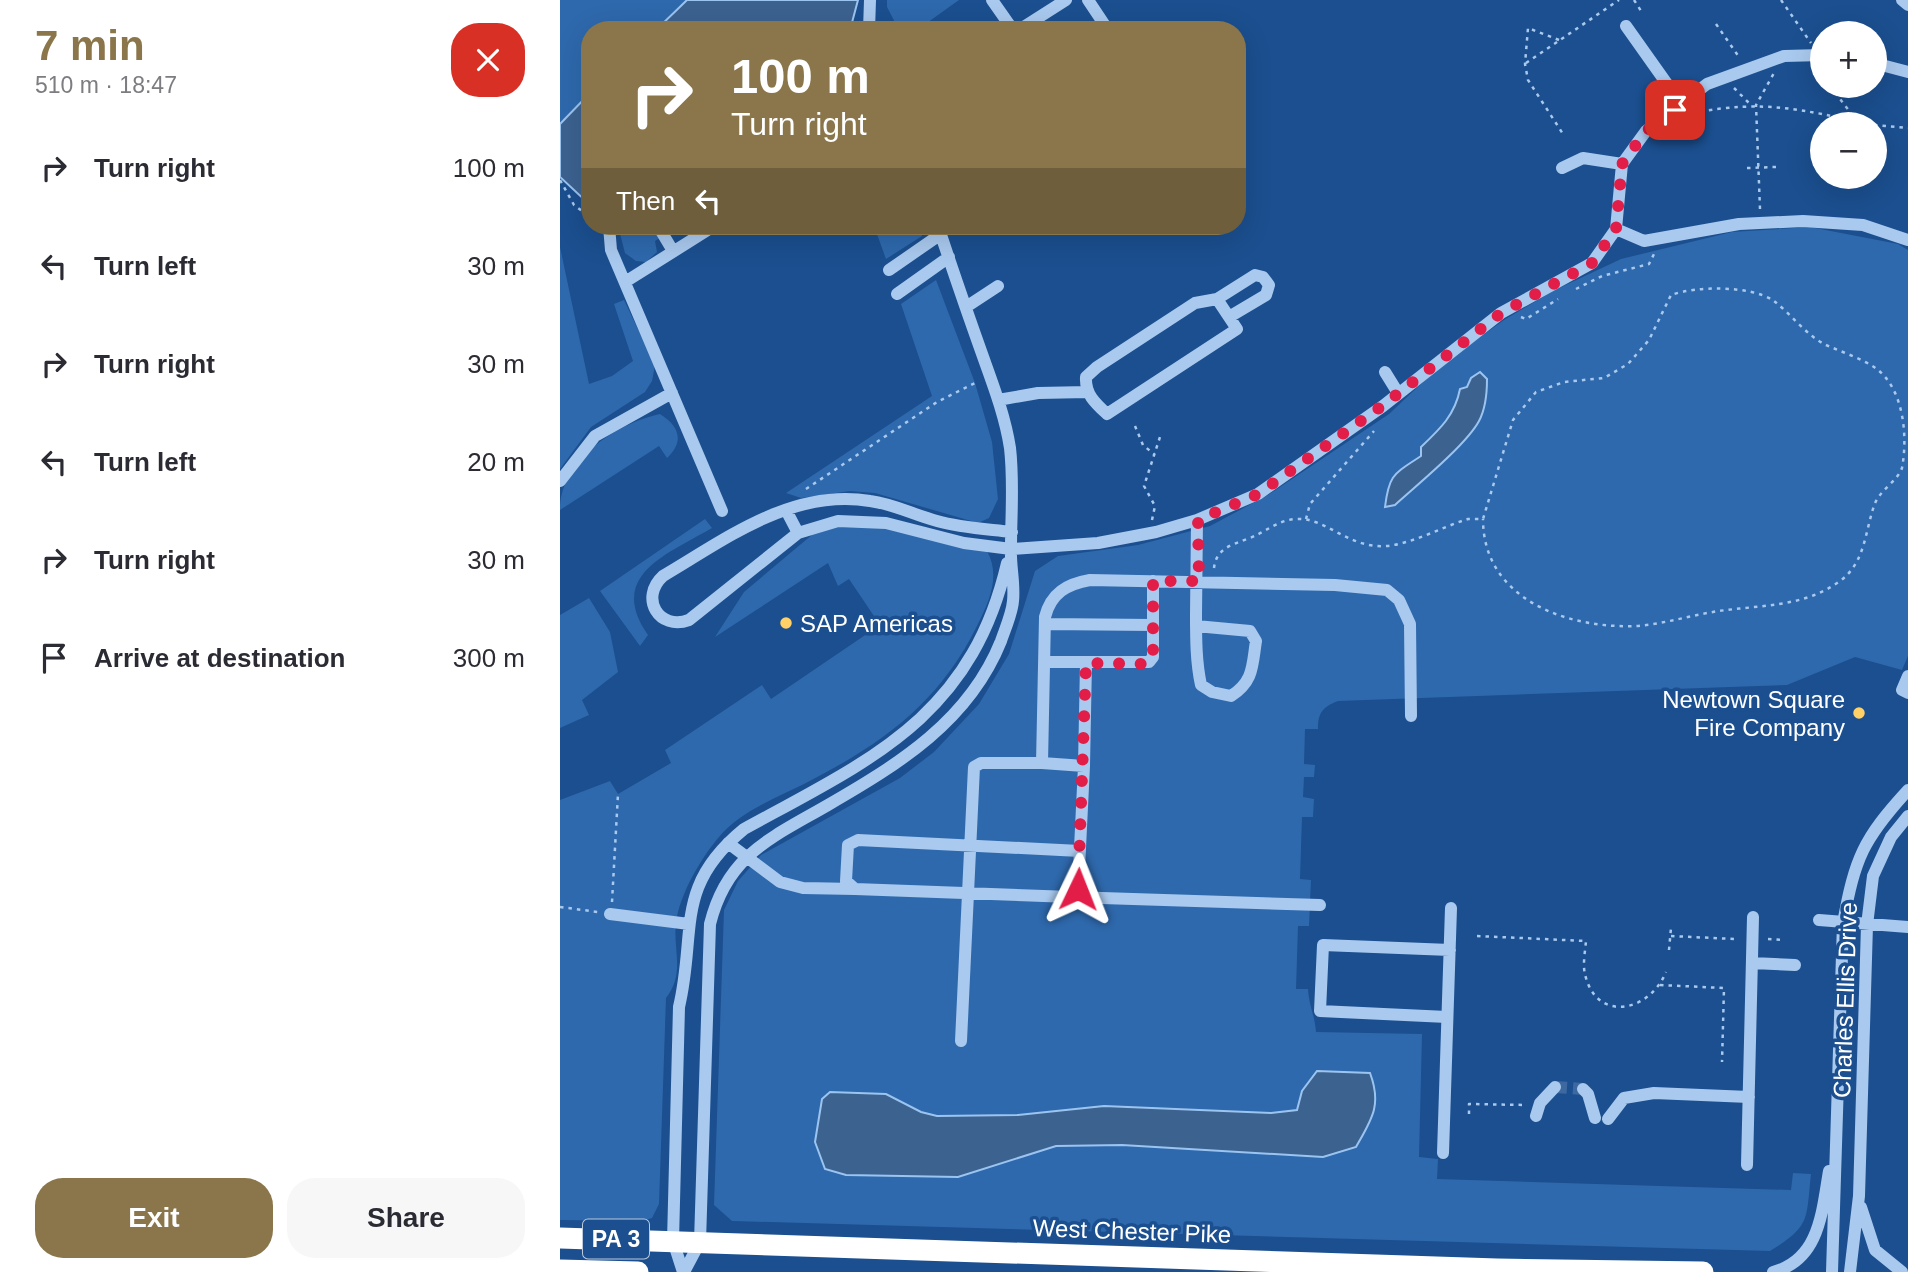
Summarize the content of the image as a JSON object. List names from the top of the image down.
{
  "streets": {
    "highway": ["West Chester Pike", "PA 3"],
    "street": ["Charles Ellis Drive"]
  },
  "places": ["SAP Americas", "Newtown Square Fire Company"],
  "page": {
    "heading": ["7 min", "510 m · 18:47"],
    "map_buttons": ["+", "−"],
    "turn": ["100 m", "Turn right"],
    "list": [
      {
        "name": "Turn right",
        "value": "100 m"
      },
      {
        "name": "Turn left",
        "value": "30 m"
      },
      {
        "name": "Turn right",
        "value": "30 m"
      },
      {
        "name": "Turn left",
        "value": "20 m"
      },
      {
        "name": "Turn right",
        "value": "30 m"
      },
      {
        "name": "Arrive at destination",
        "value": "300 m"
      }
    ],
    "then": "Then",
    "buttons": ["Exit", "Share"]
  }
}
